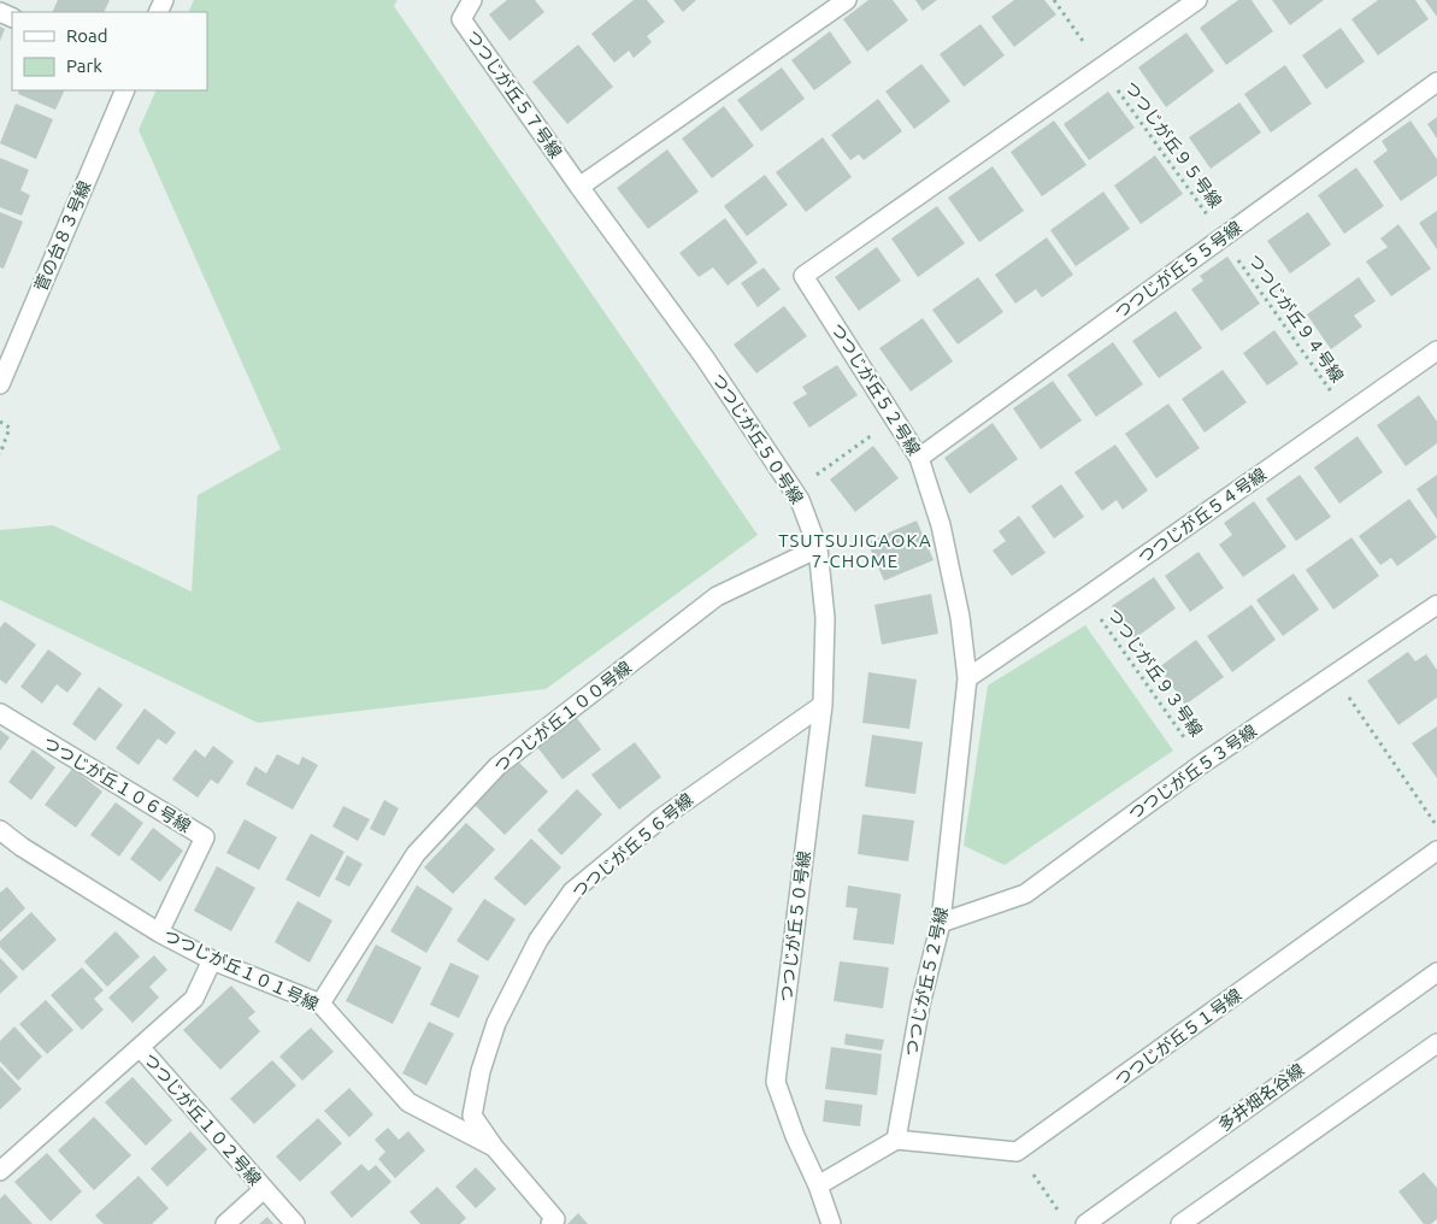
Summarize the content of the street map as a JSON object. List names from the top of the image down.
{
  "streets": {
    "street": [
      "つつじが丘５７号線",
      "菅の台８３号線",
      "つつじが丘５５号線",
      "つつじが丘５２号線",
      "つつじが丘５０号線",
      "つつじが丘５４号線",
      "つつじが丘１００号線",
      "つつじが丘５３号線",
      "つつじが丘１０６号線",
      "つつじが丘５６号線",
      "つつじが丘１０１号線",
      "つつじが丘５１号線",
      "多井畑名谷線",
      "つつじが丘１０２号線"
    ],
    "path": ["つつじが丘９５号線", "つつじが丘９４号線", "つつじが丘９３号線"]
  },
  "crossings": [
    ["つつじが丘５７号線", "つつじが丘５０号線"],
    ["つつじが丘９５号線", "つつじが丘５５号線"],
    ["つつじが丘９５号線", "つつじが丘９４号線"],
    ["つつじが丘９５号線", "つつじが丘５２号線"],
    ["つつじが丘５５号線", "つつじが丘９４号線"],
    ["つつじが丘５５号線", "つつじが丘５２号線"],
    ["つつじが丘９４号線", "つつじが丘５４号線"],
    ["つつじが丘５２号線", "つつじが丘５４号線"],
    ["つつじが丘５２号線", "つつじが丘５３号線"],
    ["つつじが丘５０号線", "つつじが丘１００号線"],
    ["つつじが丘５０号線", "つつじが丘５６号線"],
    ["つつじが丘５４号線", "つつじが丘９３号線"],
    ["つつじが丘９３号線", "つつじが丘５３号線"],
    ["つつじが丘１００号線", "つつじが丘１０１号線"],
    ["つつじが丘１０６号線", "つつじが丘１０１号線"],
    ["つつじが丘５６号線", "つつじが丘１０１号線"],
    ["つつじが丘１０１号線", "つつじが丘１０２号線"]
  ],
  "districts": ["TSUTSUJIGAOKA 7-CHOME"],
  "legend": ["Road", "Park"]
}
